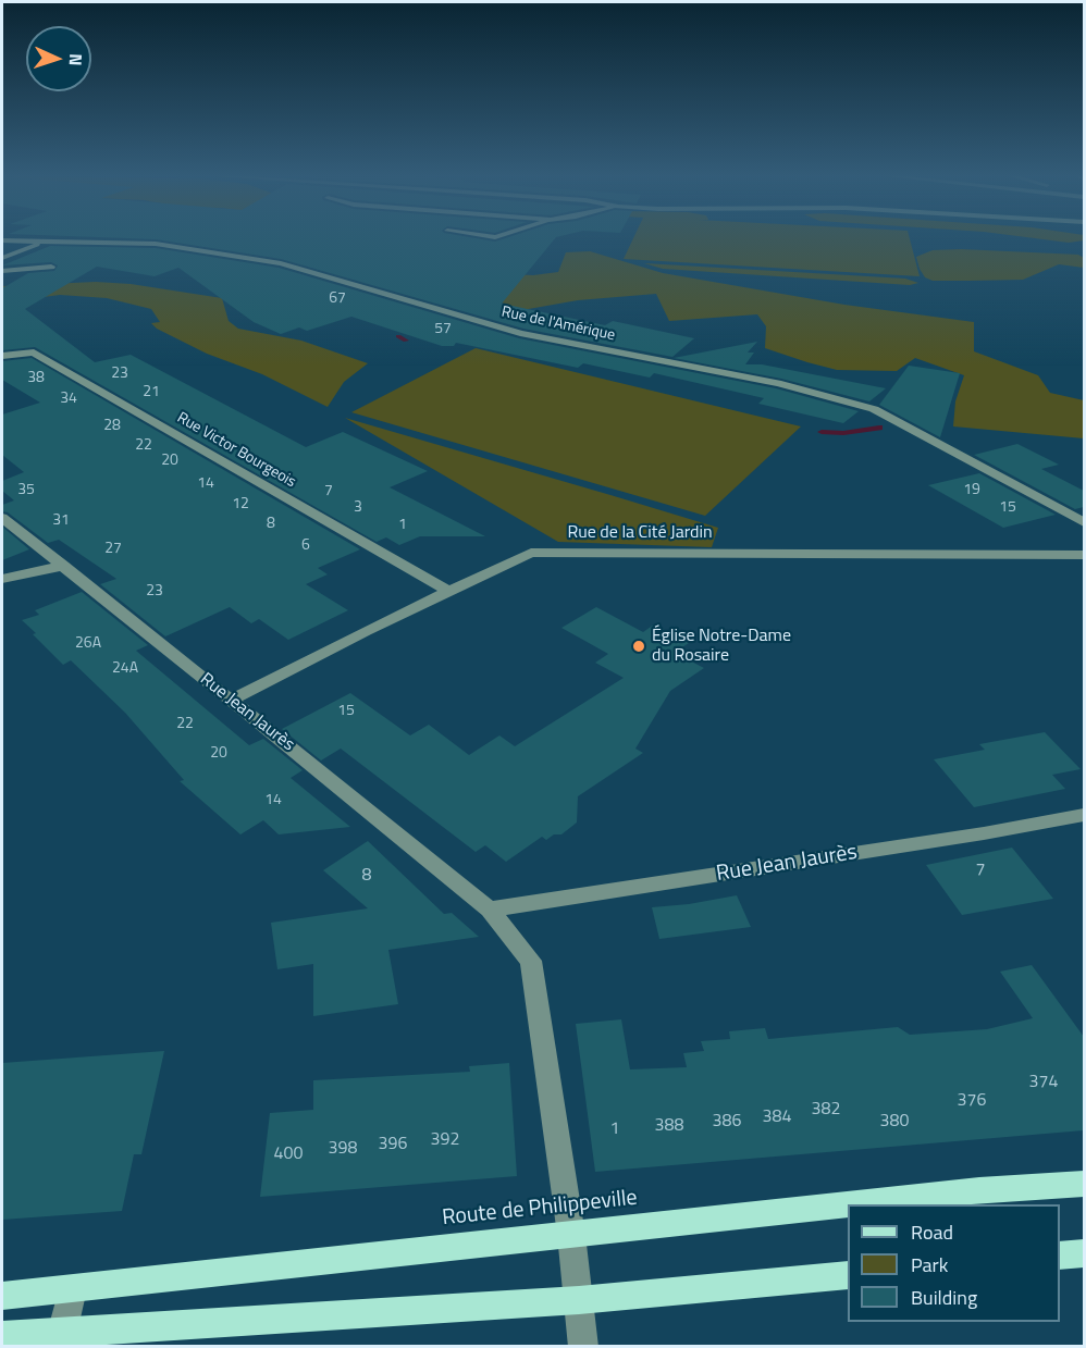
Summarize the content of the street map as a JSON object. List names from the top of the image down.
{
  "streets": {
    "main road": ["Route de Philippeville"],
    "street": [
      "Rue de l'Amérique",
      "Rue Victor Bourgeois",
      "Rue de la Cité Jardin",
      "Rue Jean Jaurès"
    ]
  },
  "crossings": [
    ["Rue Victor Bourgeois", "Rue de la Cité Jardin"],
    ["Rue de la Cité Jardin", "Rue Jean Jaurès"],
    ["Rue Jean Jaurès", "Route de Philippeville"]
  ],
  "places": ["Église Notre-Dame du Rosaire"],
  "house_numbers": [
    "67",
    "57",
    "23",
    "38",
    "21",
    "34",
    "28",
    "22",
    "20",
    "14",
    "35",
    "19",
    "7",
    "12",
    "3",
    "15",
    "31",
    "8",
    "1",
    "6",
    "27",
    "23",
    "26A",
    "24A",
    "15",
    "22",
    "20",
    "14",
    "7",
    "8",
    "374",
    "376",
    "382",
    "384",
    "386",
    "380",
    "388",
    "1",
    "392",
    "396",
    "398",
    "400"
  ],
  "legend": ["Road", "Park", "Building"],
  "north": "right"
}
